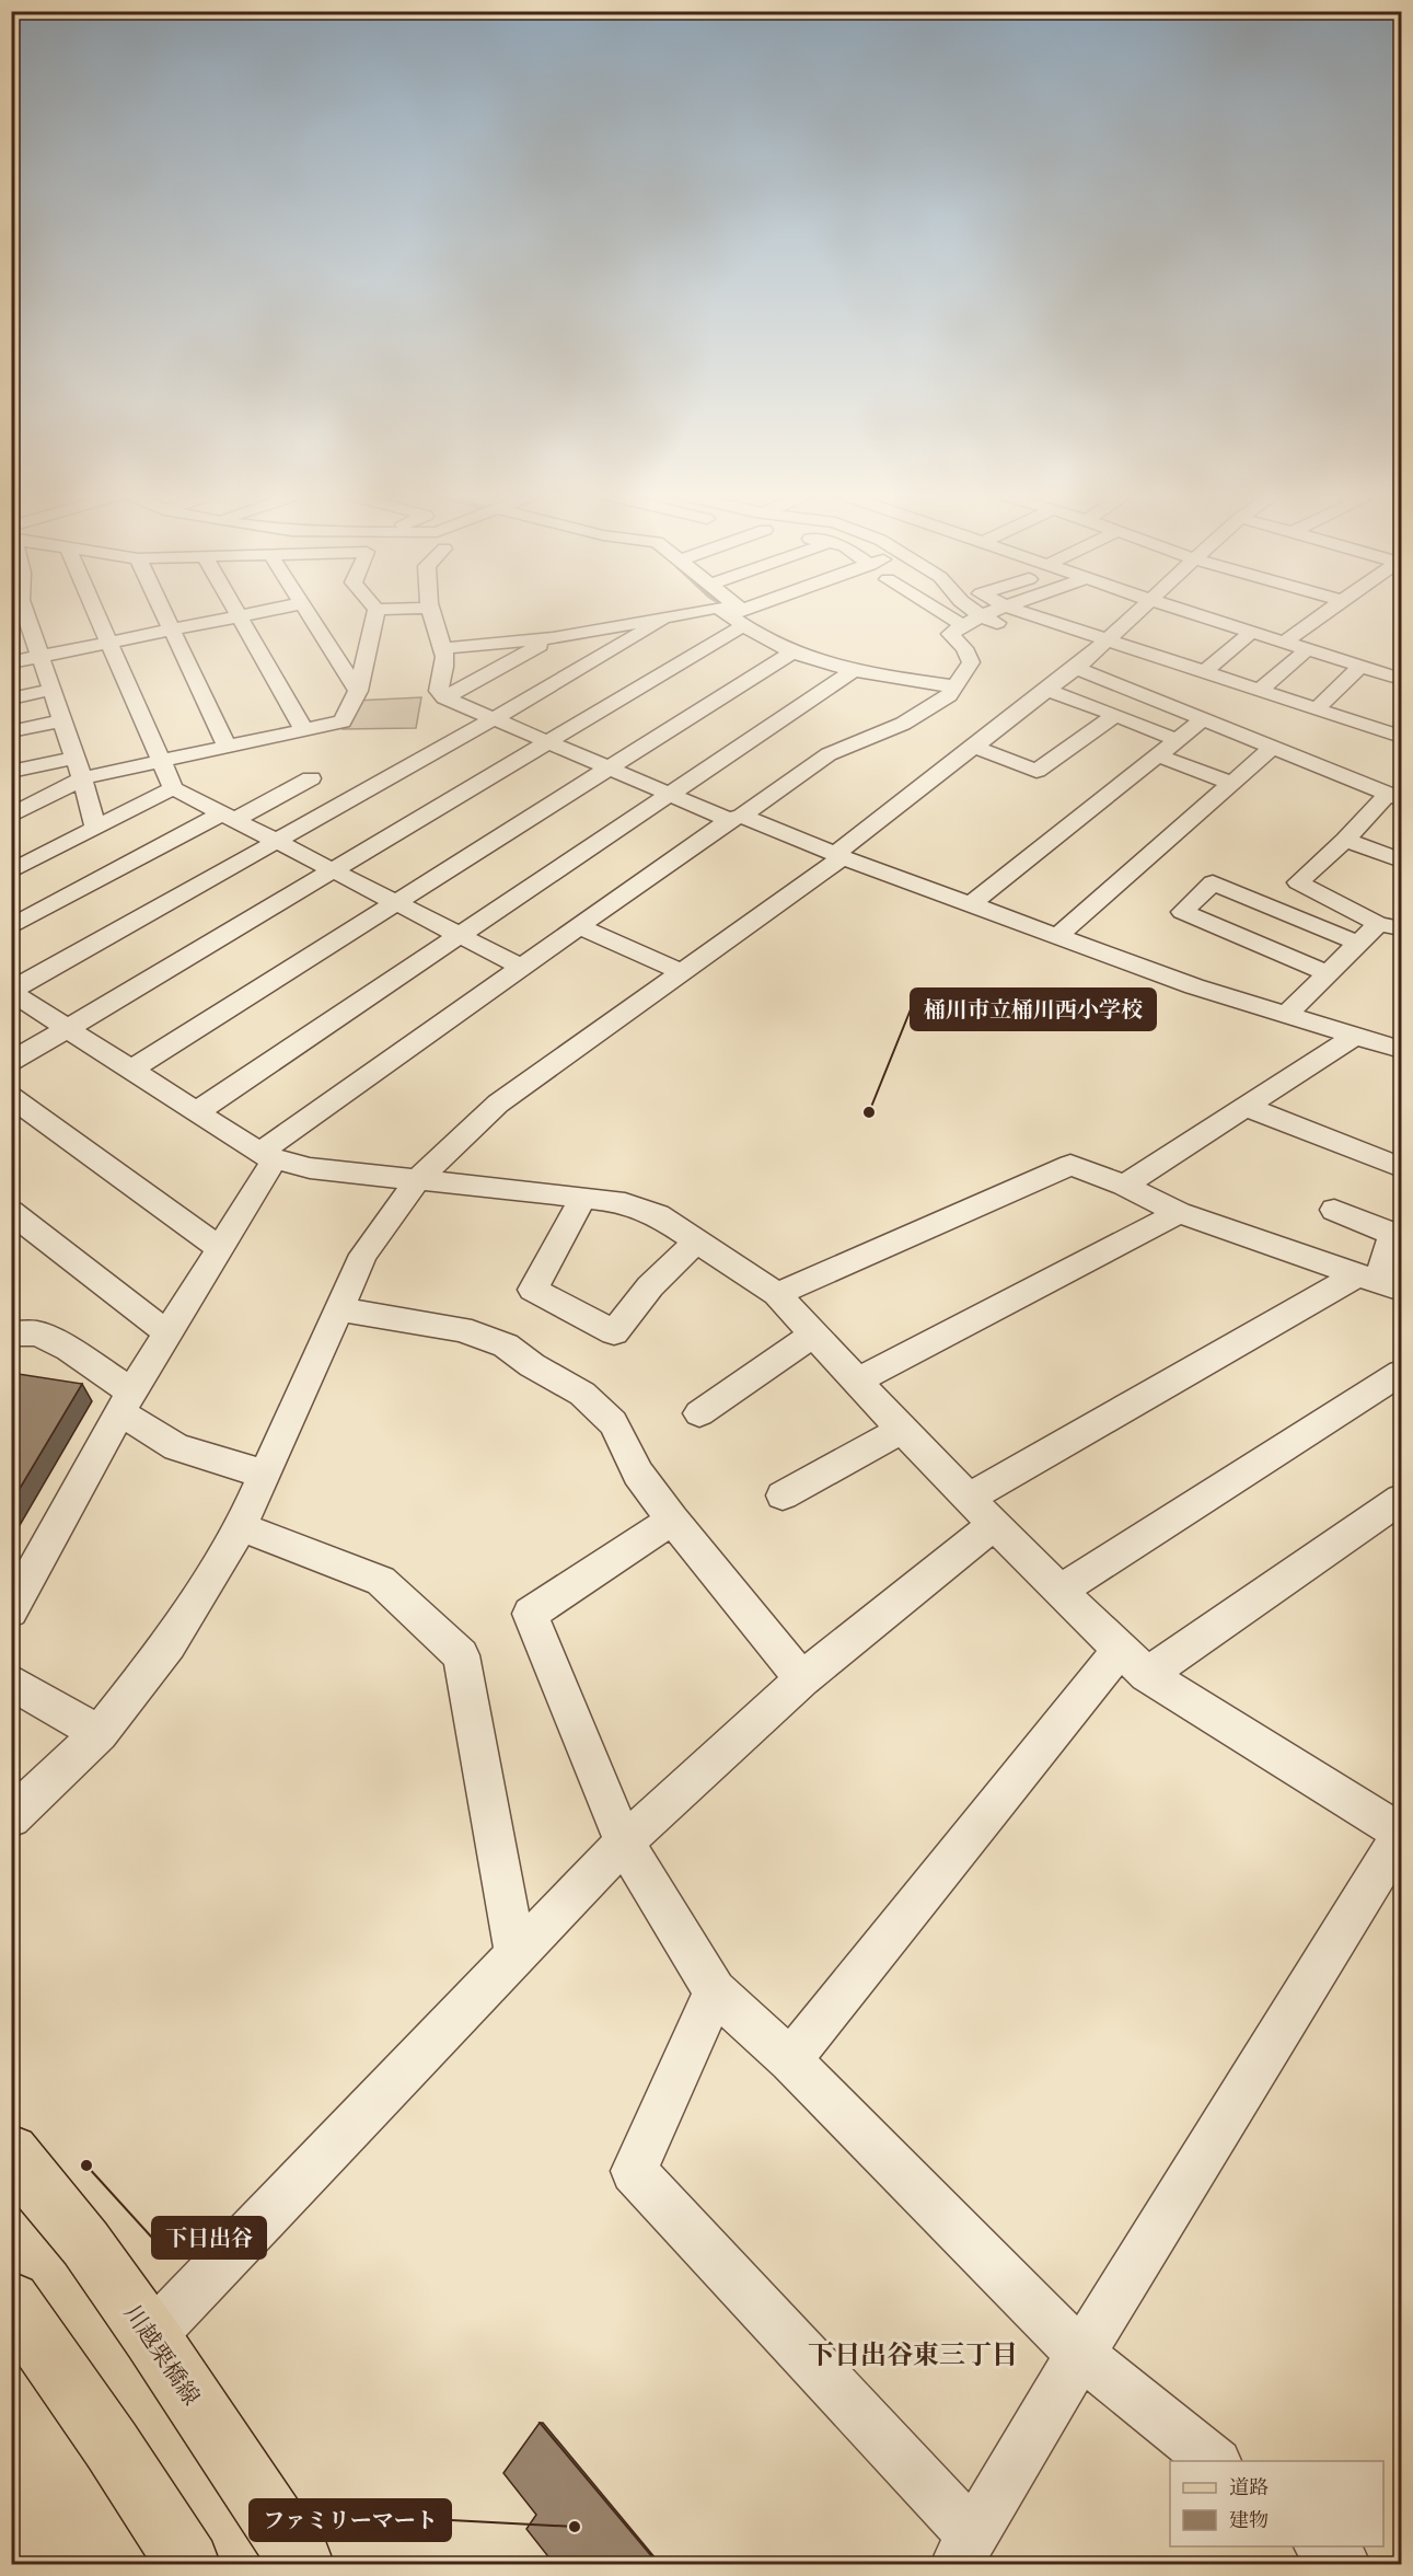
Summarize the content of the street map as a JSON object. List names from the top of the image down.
{
  "streets": {
    "main road": ["川越栗橋線"]
  },
  "districts": ["下日出谷東三丁目"],
  "places": ["桶川市立桶川西小学校", "下日出谷", "ファミリーマート"],
  "legend": ["道路", "建物"]
}
